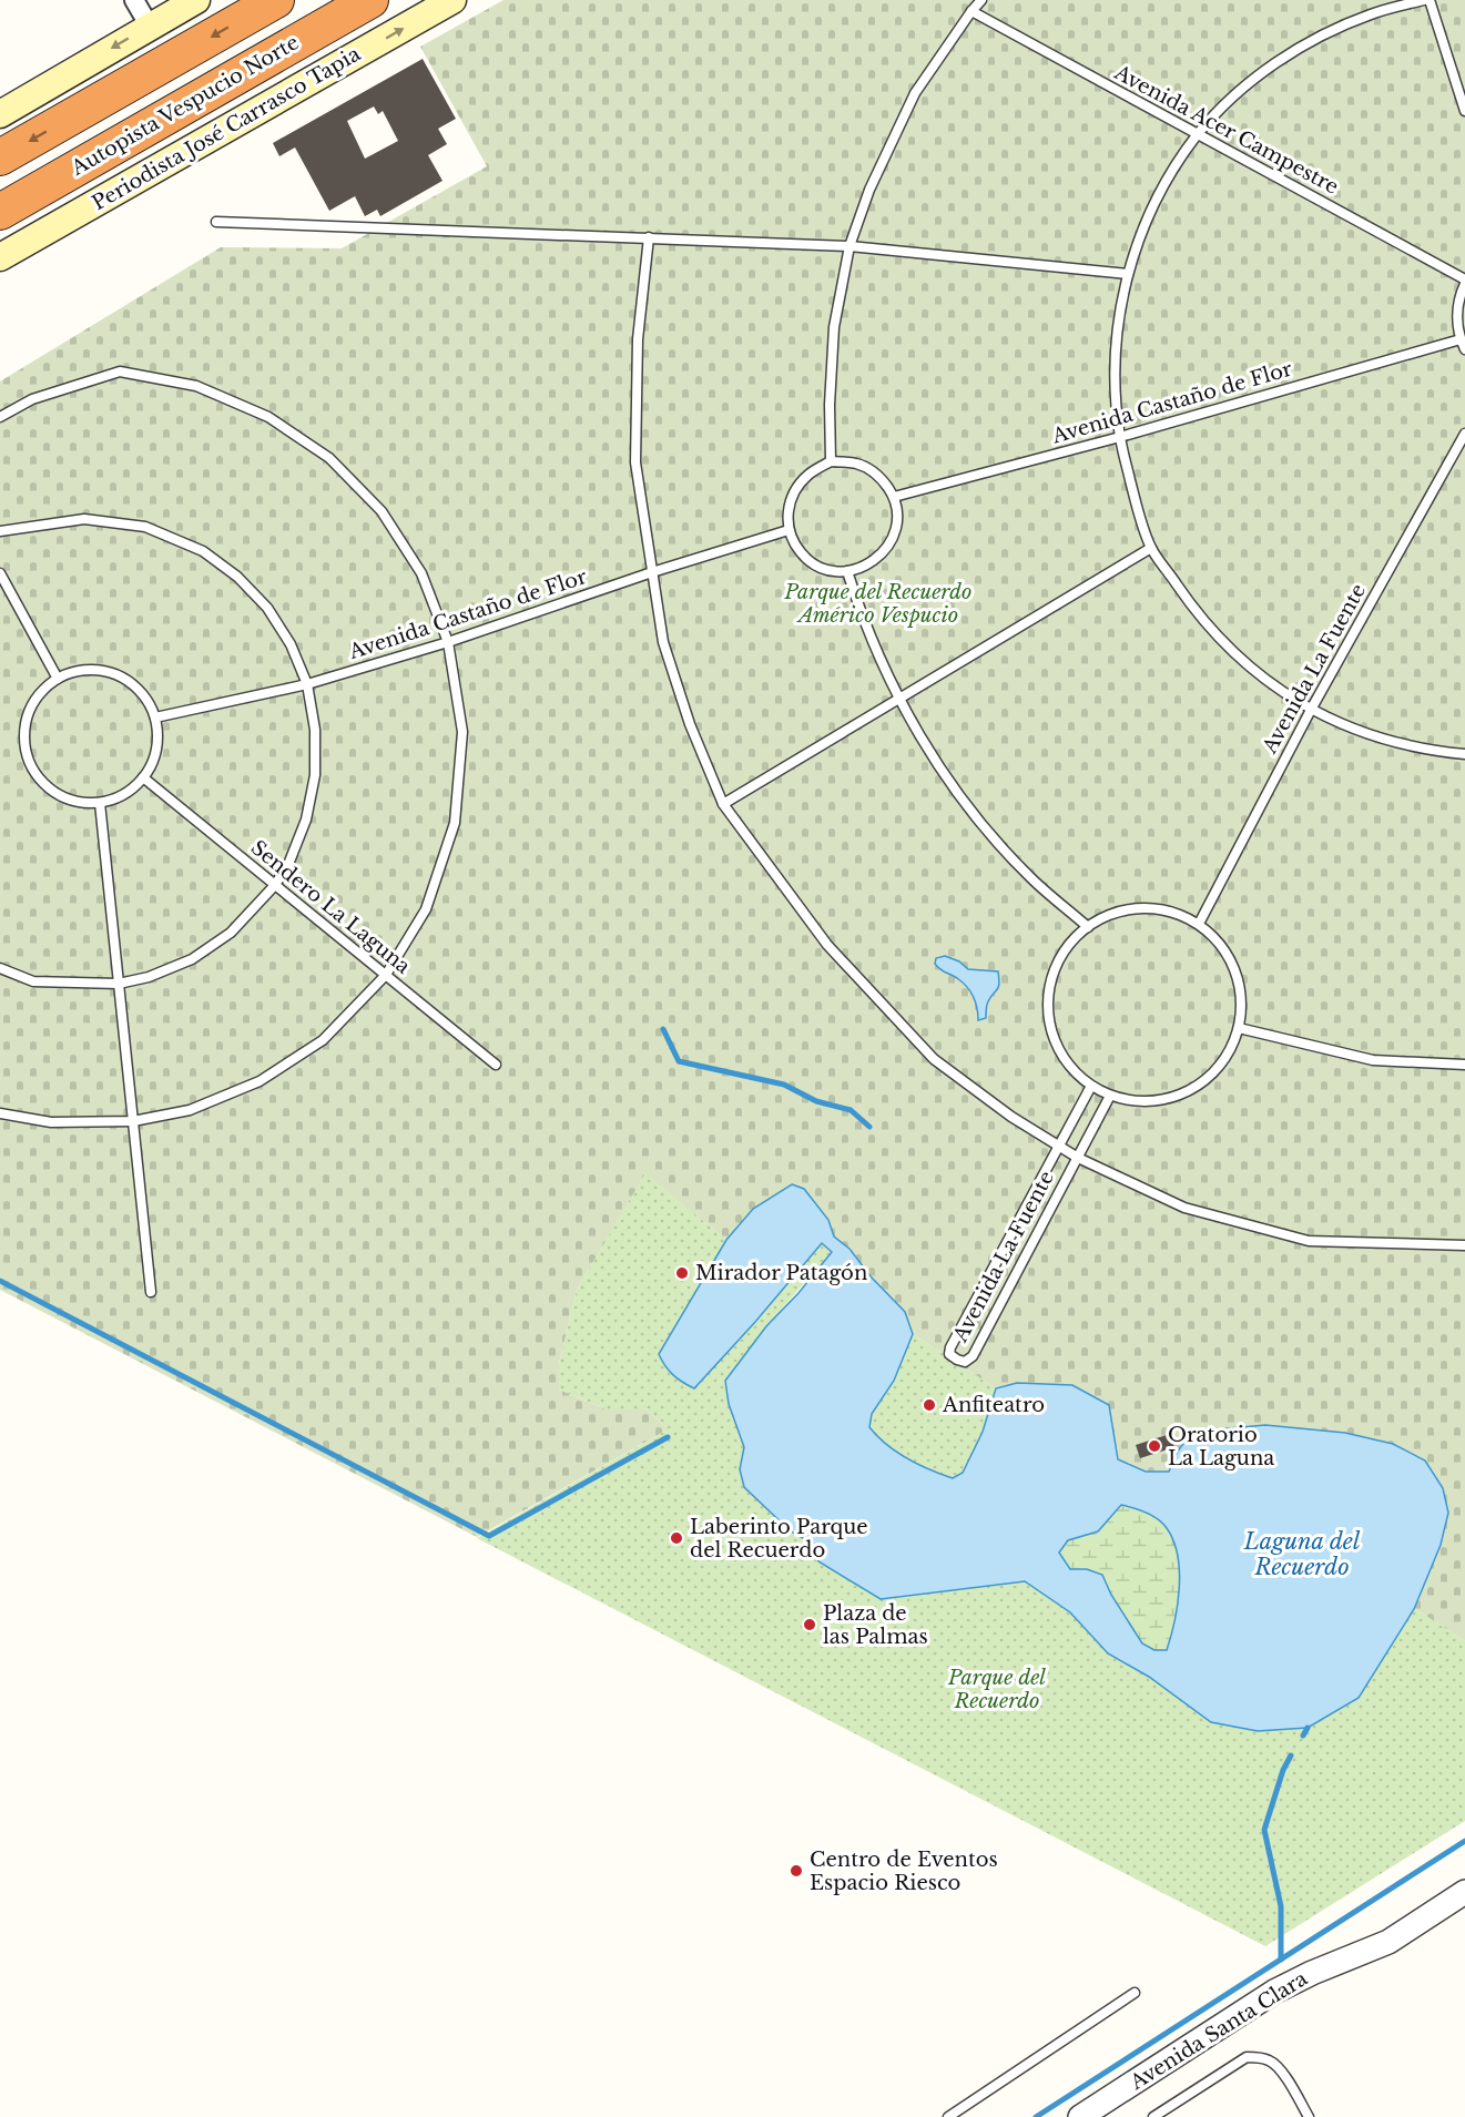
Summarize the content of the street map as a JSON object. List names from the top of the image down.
{
  "streets": {
    "highway": ["Autopista Vespucio Norte"],
    "main road": ["Periodista José Carrasco Tapia"],
    "street": ["Avenida Santa Clara"],
    "lane": [
      "Avenida Acer Campestre",
      "Avenida Castaño de Flor",
      "Avenida La Fuente",
      "Sendero La Laguna"
    ]
  },
  "crossings": [
    ["Avenida Castaño de Flor", "Sendero La Laguna"]
  ],
  "water": ["Laguna del Recuerdo"],
  "parks": ["Parque del Recuerdo Américo Vespucio", "Parque del Recuerdo"],
  "places": [
    "Mirador Patagón",
    "Anfiteatro",
    "Oratorio La Laguna",
    "Laberinto Parque del Recuerdo",
    "Plaza de las Palmas",
    "Centro de Eventos Espacio Riesco"
  ]
}
